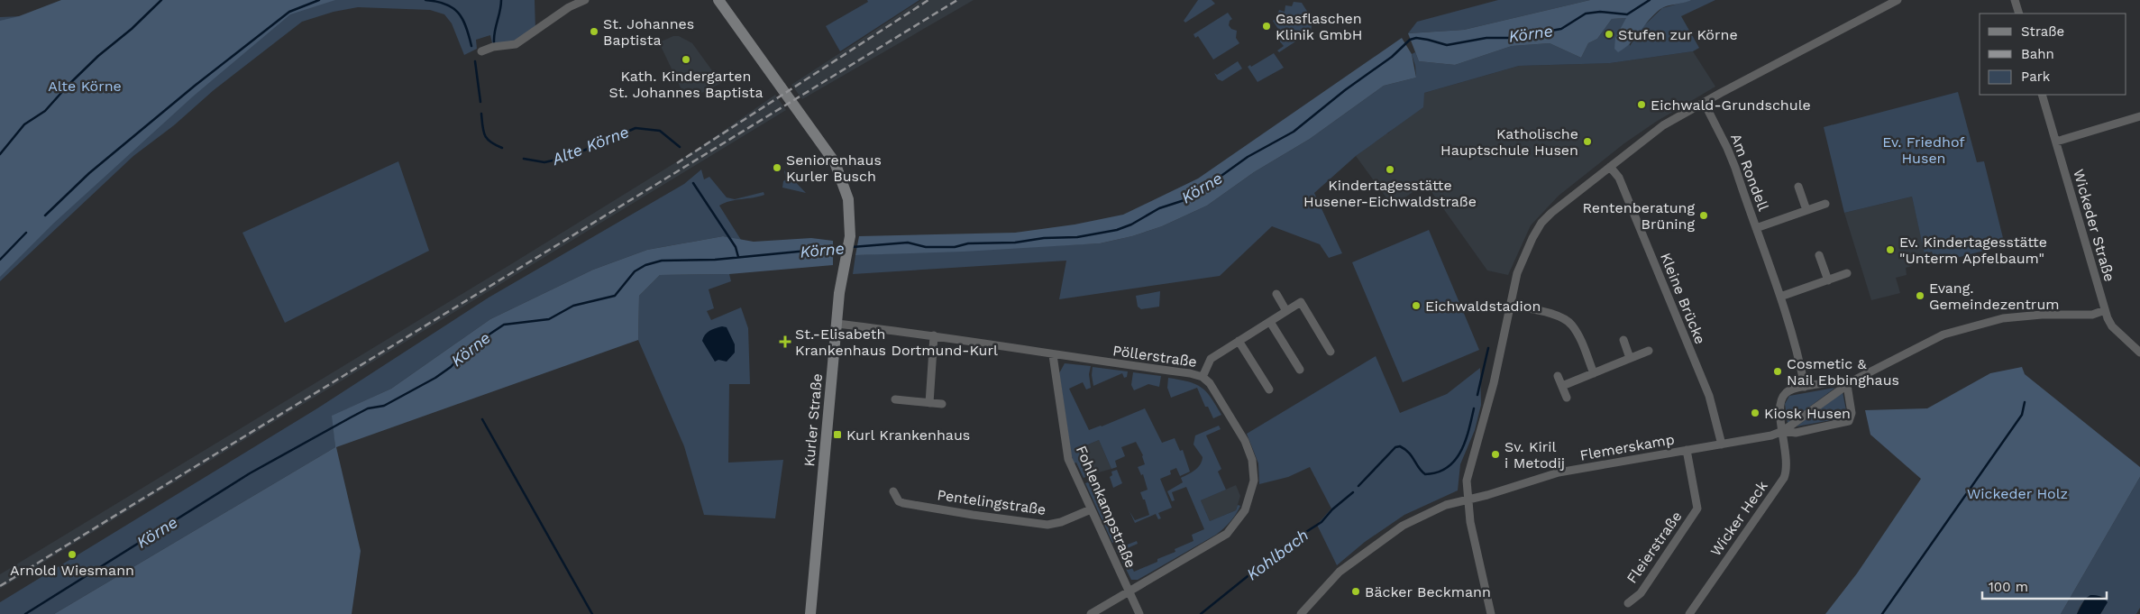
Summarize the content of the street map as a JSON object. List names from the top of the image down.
{
  "streets": {
    "main road": ["Kurler Straße"],
    "street": [
      "Am Rondell",
      "Wickeder Straße",
      "Kleine Brücke",
      "Pöllerstraße",
      "Flemerskamp",
      "Pentelingstraße",
      "Fohlenkampstraße",
      "Wicker Heck",
      "Fleierstraße"
    ]
  },
  "crossings": [
    ["Am Rondell", "Flemerskamp"],
    ["Wickeder Straße", "Flemerskamp"],
    ["Kleine Brücke", "Flemerskamp"],
    ["Pöllerstraße", "Fohlenkampstraße"],
    ["Flemerskamp", "Wicker Heck"],
    ["Flemerskamp", "Fleierstraße"],
    ["Pentelingstraße", "Fohlenkampstraße"]
  ],
  "water": ["Körne", "Alte Körne", "Kohlbach"],
  "parks": ["Alte Körne", "Ev. Friedhof Husen", "Wickeder Holz"],
  "places": {
    "other": [
      "Gasflaschen Klinik GmbH",
      "St. Johannes Baptista",
      "Stufen zur Körne",
      "Kath. Kindergarten St. Johannes Baptista",
      "Eichwald-Grundschule",
      "Katholische Hauptschule Husen",
      "Seniorenhaus Kurler Busch",
      "Kindertagesstätte Husener-Eichwaldstraße",
      "Rentenberatung Brüning",
      "Ev. Kindertagesstätte \"Unterm Apfelbaum\"",
      "Evang. Gemeindezentrum",
      "Eichwaldstadion",
      "Cosmetic & Nail Ebbinghaus",
      "Kiosk Husen",
      "Sv. Kiril i Metodij",
      "Arnold Wiesmann",
      "Bäcker Beckmann"
    ],
    "health": ["St.-Elisabeth Krankenhaus Dortmund-Kurl"],
    "transit": ["Kurl Krankenhaus"]
  },
  "legend": ["Straße", "Bahn", "Park"],
  "scale_bar": "100 m"
}
